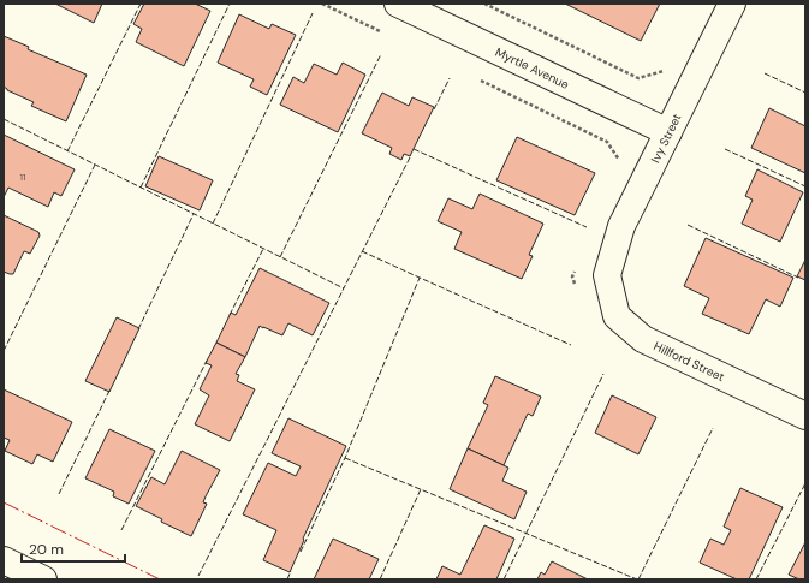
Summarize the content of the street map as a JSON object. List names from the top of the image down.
{
  "streets": {
    "street": ["Myrtle Avenue", "Ivy Street", "Hillford Street"]
  },
  "crossings": [
    ["Myrtle Avenue", "Ivy Street"],
    ["Ivy Street", "Hillford Street"]
  ],
  "house_numbers": ["11"],
  "scale_bar": "20 m"
}
